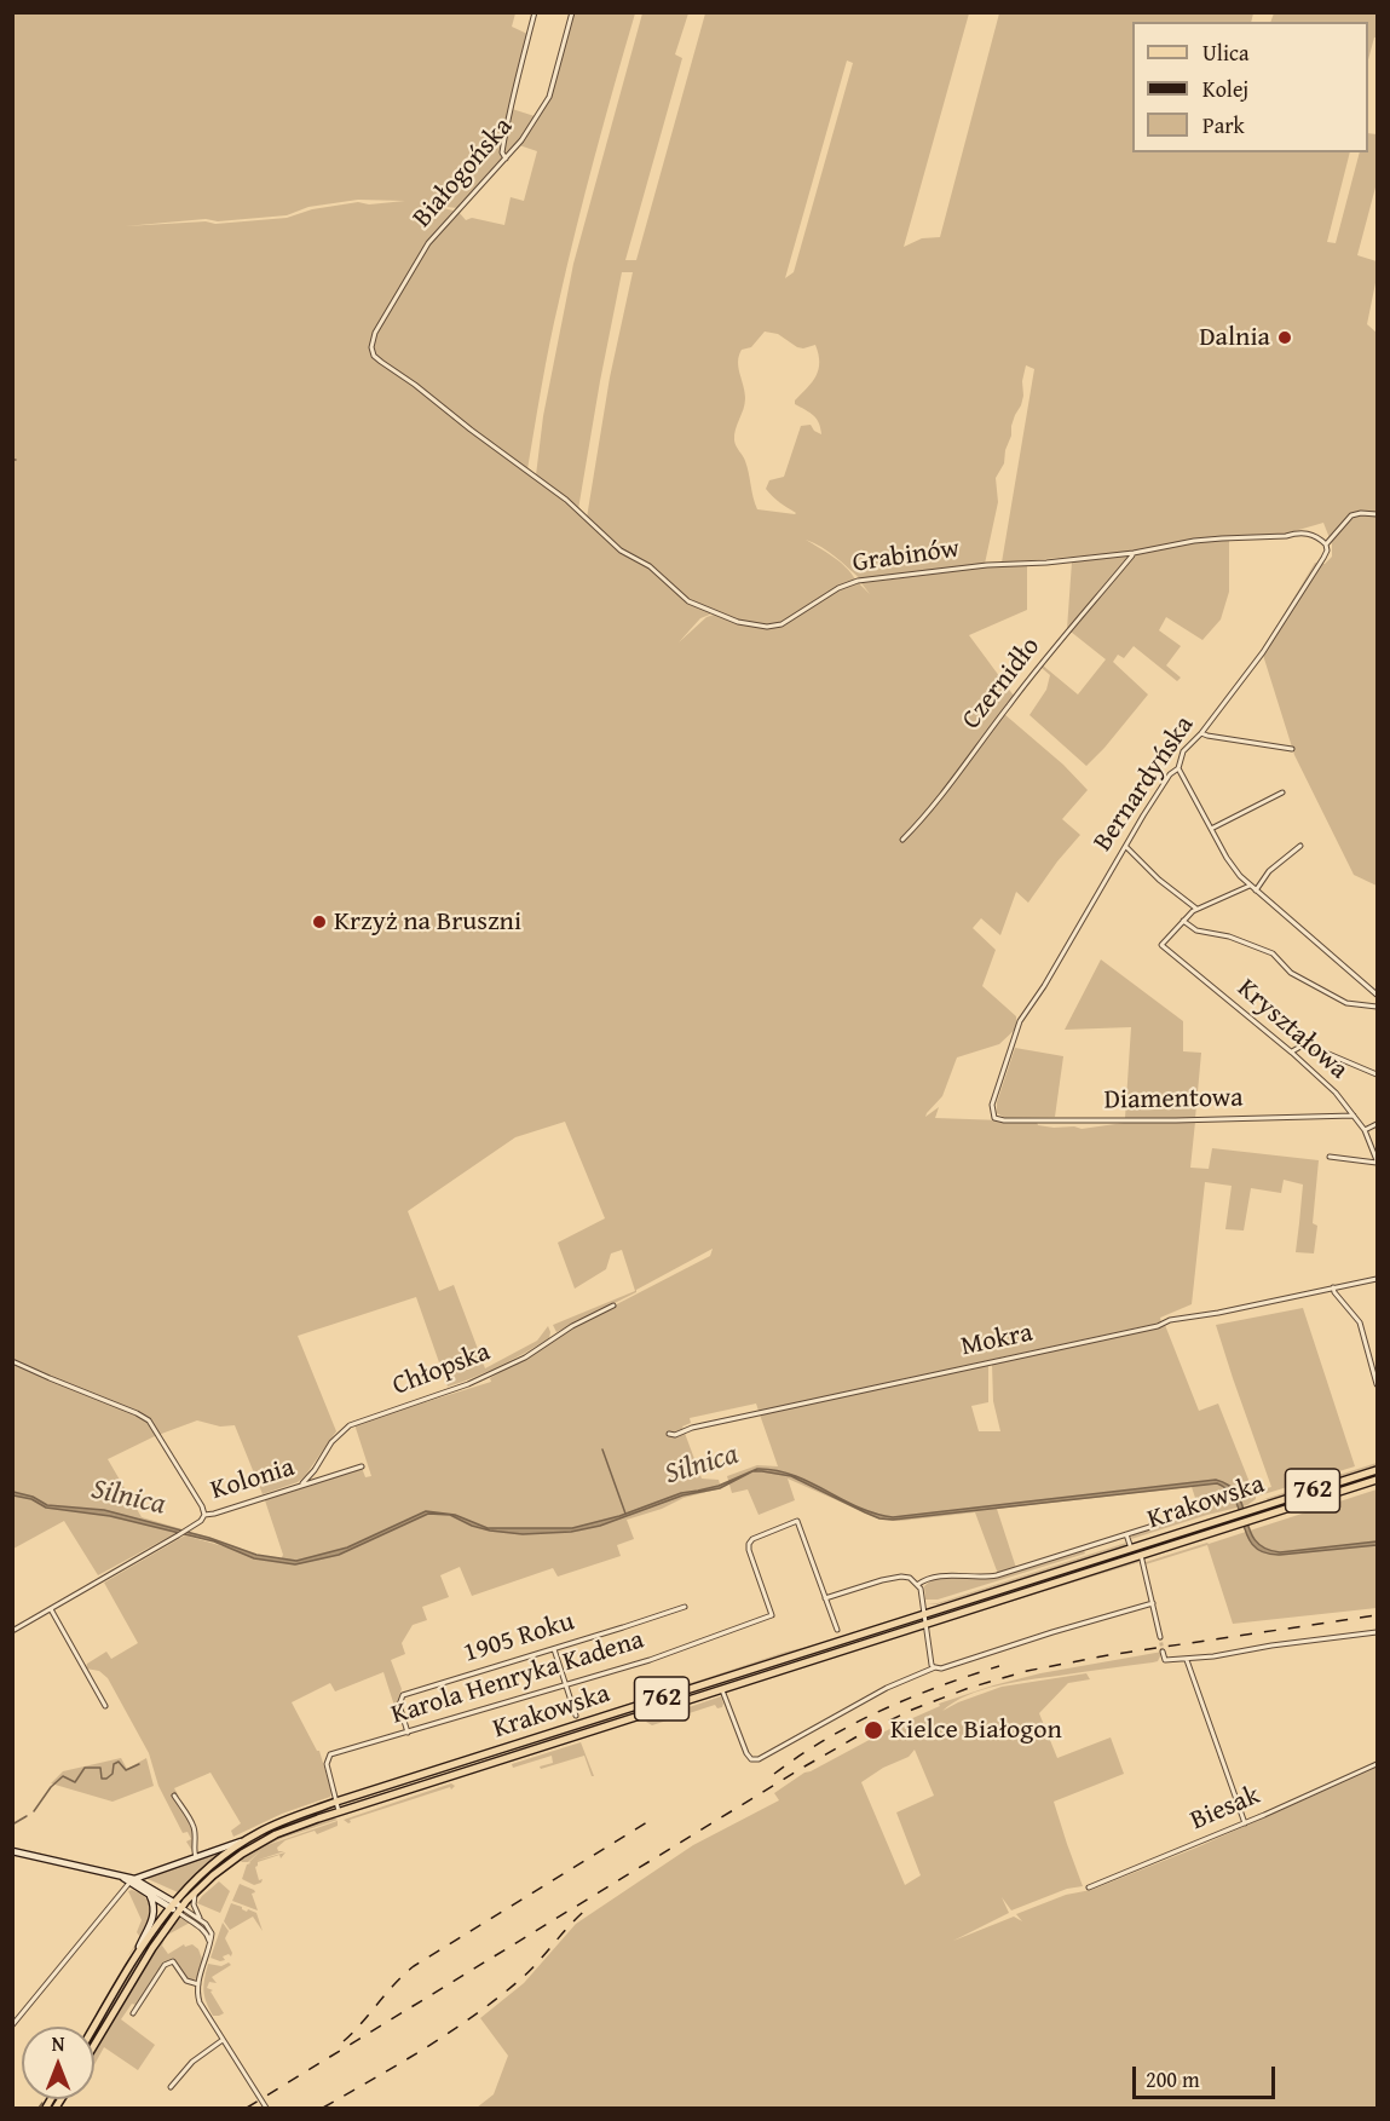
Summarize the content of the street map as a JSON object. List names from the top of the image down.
{
  "streets": {
    "main road": ["762", "Krakowska"],
    "street": [
      "Białogońska",
      "Grabinów",
      "Czernidło",
      "Bernardyńska",
      "Kryształowa",
      "Diamentowa",
      "Mokra",
      "Chłopska",
      "Kolonia",
      "1905 Roku",
      "Karola Henryka Kadena",
      "Biesak"
    ]
  },
  "crossings": [
    ["Białogońska", "Grabinów"],
    ["Grabinów", "Czernidło"],
    ["Grabinów", "Bernardyńska"],
    ["Bernardyńska", "Diamentowa"],
    ["Kryształowa", "Diamentowa"],
    ["Chłopska", "Kolonia"],
    ["Krakowska", "Karola Henryka Kadena"],
    ["1905 Roku", "Karola Henryka Kadena"]
  ],
  "water": ["Silnica"],
  "places": ["Dalnia", "Krzyż na Bruszni", "Kielce Białogon"],
  "legend": ["Ulica", "Kolej", "Park"],
  "scale_bar": "200 m",
  "north": "top"
}
